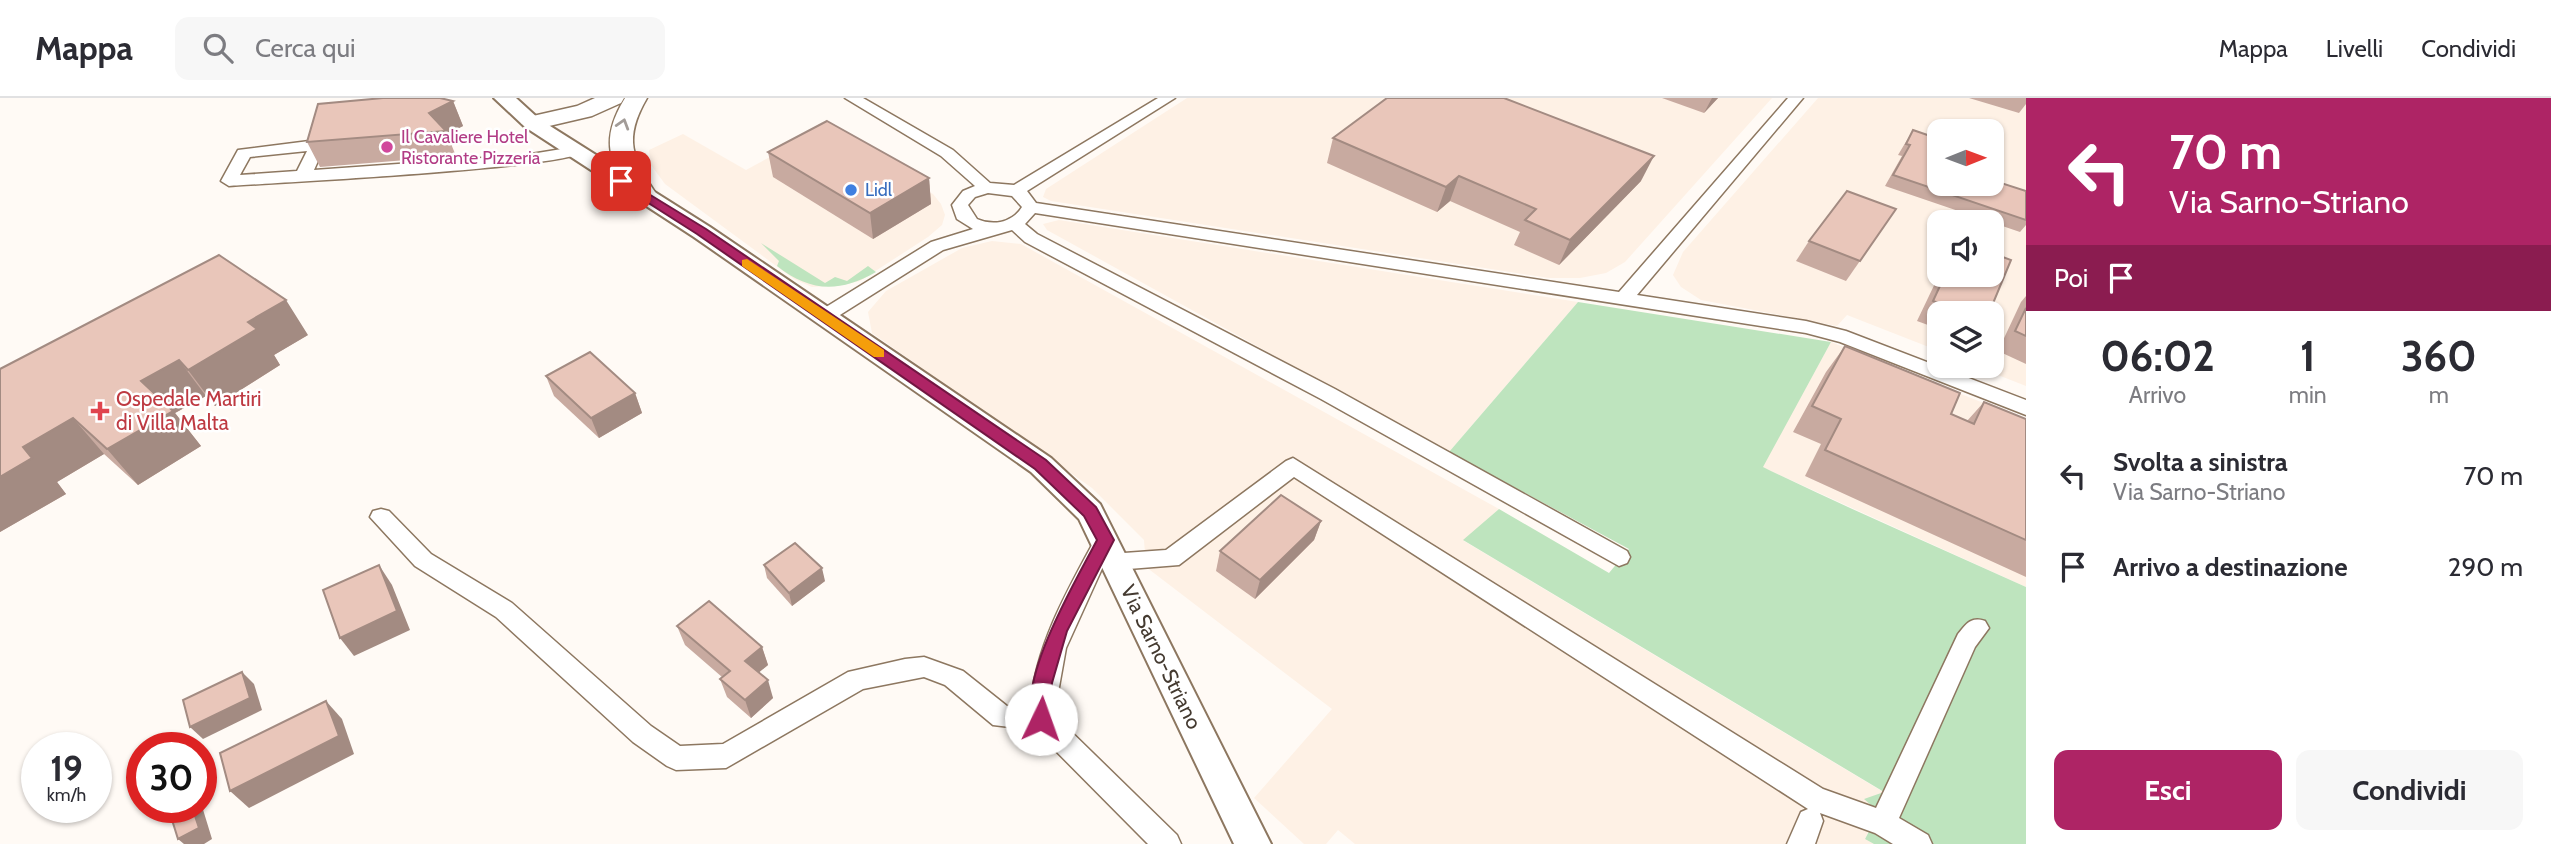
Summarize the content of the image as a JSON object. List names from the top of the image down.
{
  "streets": {
    "main road": ["Via Sarno-Striano"]
  },
  "places": {
    "other": ["Il Cavaliere Hotel Ristorante Pizzeria", "Lidl"],
    "health": ["Ospedale Martiri di Villa Malta"]
  },
  "north": "right",
  "page": {
    "header": "Mappa",
    "search": "Cerca qui",
    "nav": ["Mappa", "Livelli", "Condividi"],
    "turn": ["70 m", "Via Sarno-Striano"],
    "then": "Poi",
    "eta": [
      "06:02",
      "Arrivo",
      "1",
      "min",
      "360",
      "m"
    ],
    "list": [
      {
        "name": "Svolta a sinistra",
        "note": "Via Sarno-Striano",
        "value": "70 m"
      },
      {
        "name": "Arrivo a destinazione",
        "value": "290 m"
      }
    ],
    "speed": "19 km/h",
    "limit": "30",
    "buttons": ["Esci", "Condividi"]
  }
}
